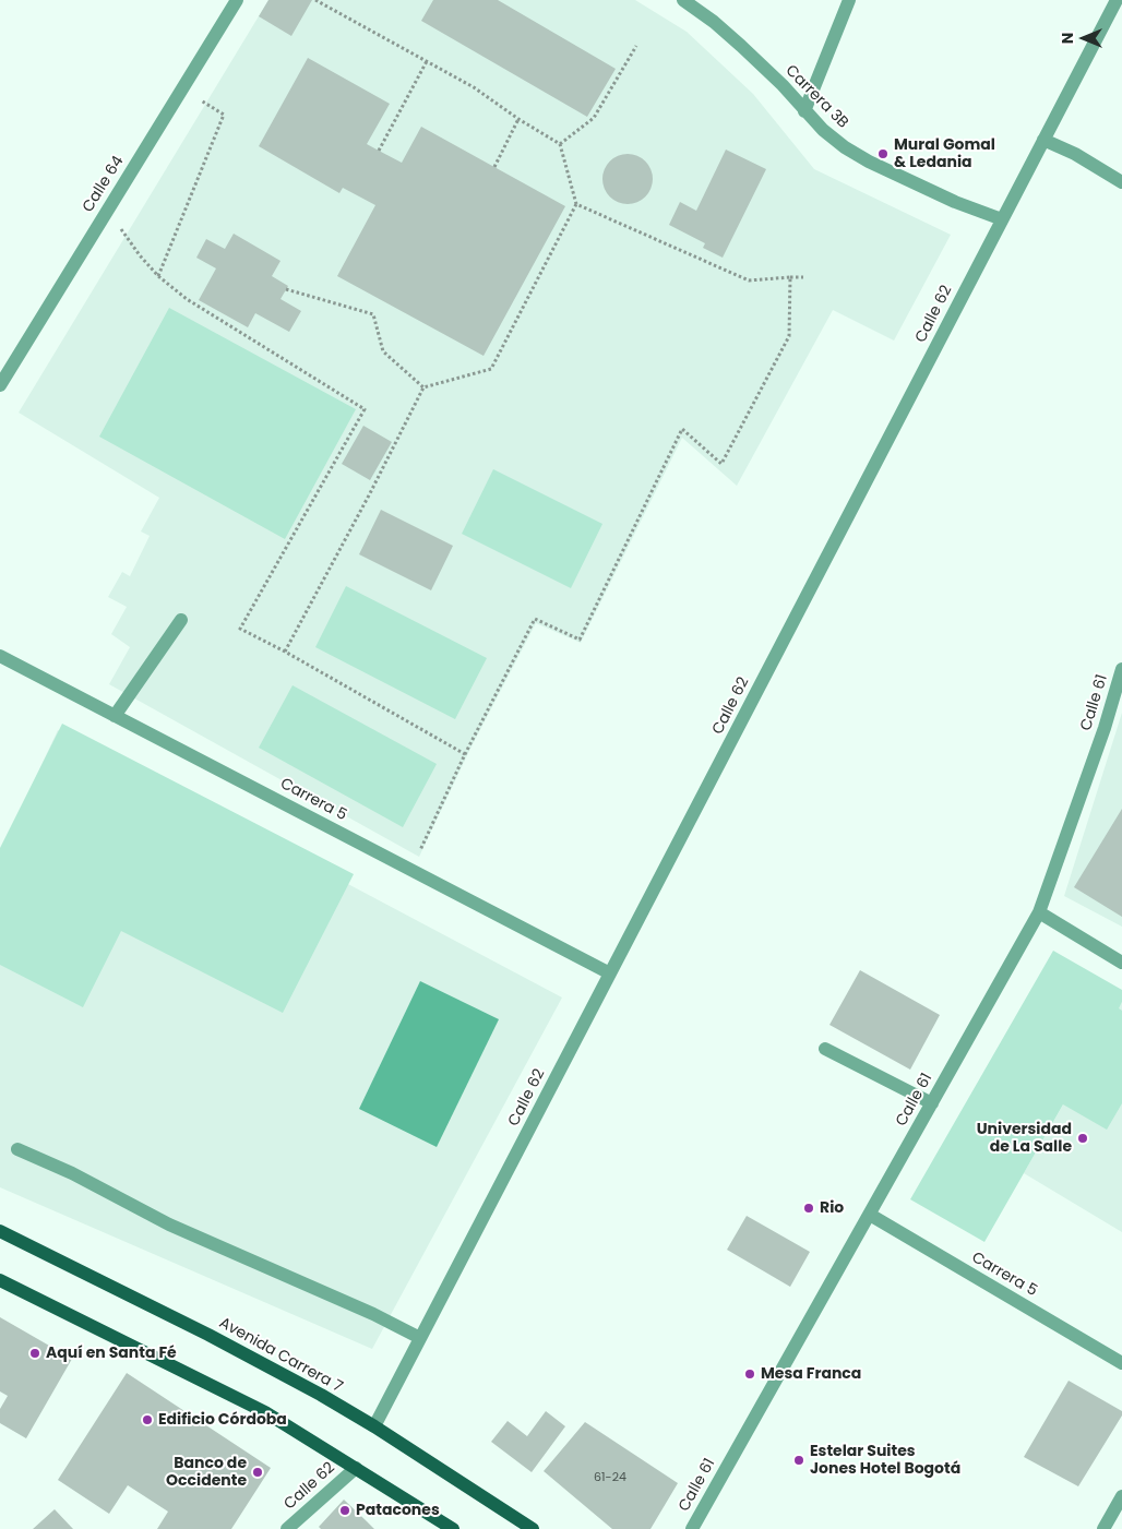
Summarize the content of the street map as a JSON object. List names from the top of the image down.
{
  "streets": {
    "main road": ["Avenida Carrera 7"],
    "street": [
      "Carrera 3B",
      "Calle 64",
      "Calle 62",
      "Calle 61",
      "Carrera 5"
    ]
  },
  "crossings": [
    ["Carrera 3B", "Calle 62"],
    ["Calle 62", "Carrera 5"],
    ["Calle 62", "Avenida Carrera 7"],
    ["Calle 61", "Carrera 5"]
  ],
  "places": [
    "Mural Gomal & Ledania",
    "Universidad de La Salle",
    "Rio",
    "Aquí en Santa Fé",
    "Mesa Franca",
    "Edificio Córdoba",
    "Estelar Suites Jones Hotel Bogotá",
    "Banco de Occidente",
    "Patacones"
  ],
  "house_numbers": ["61-24"],
  "north": "left"
}
